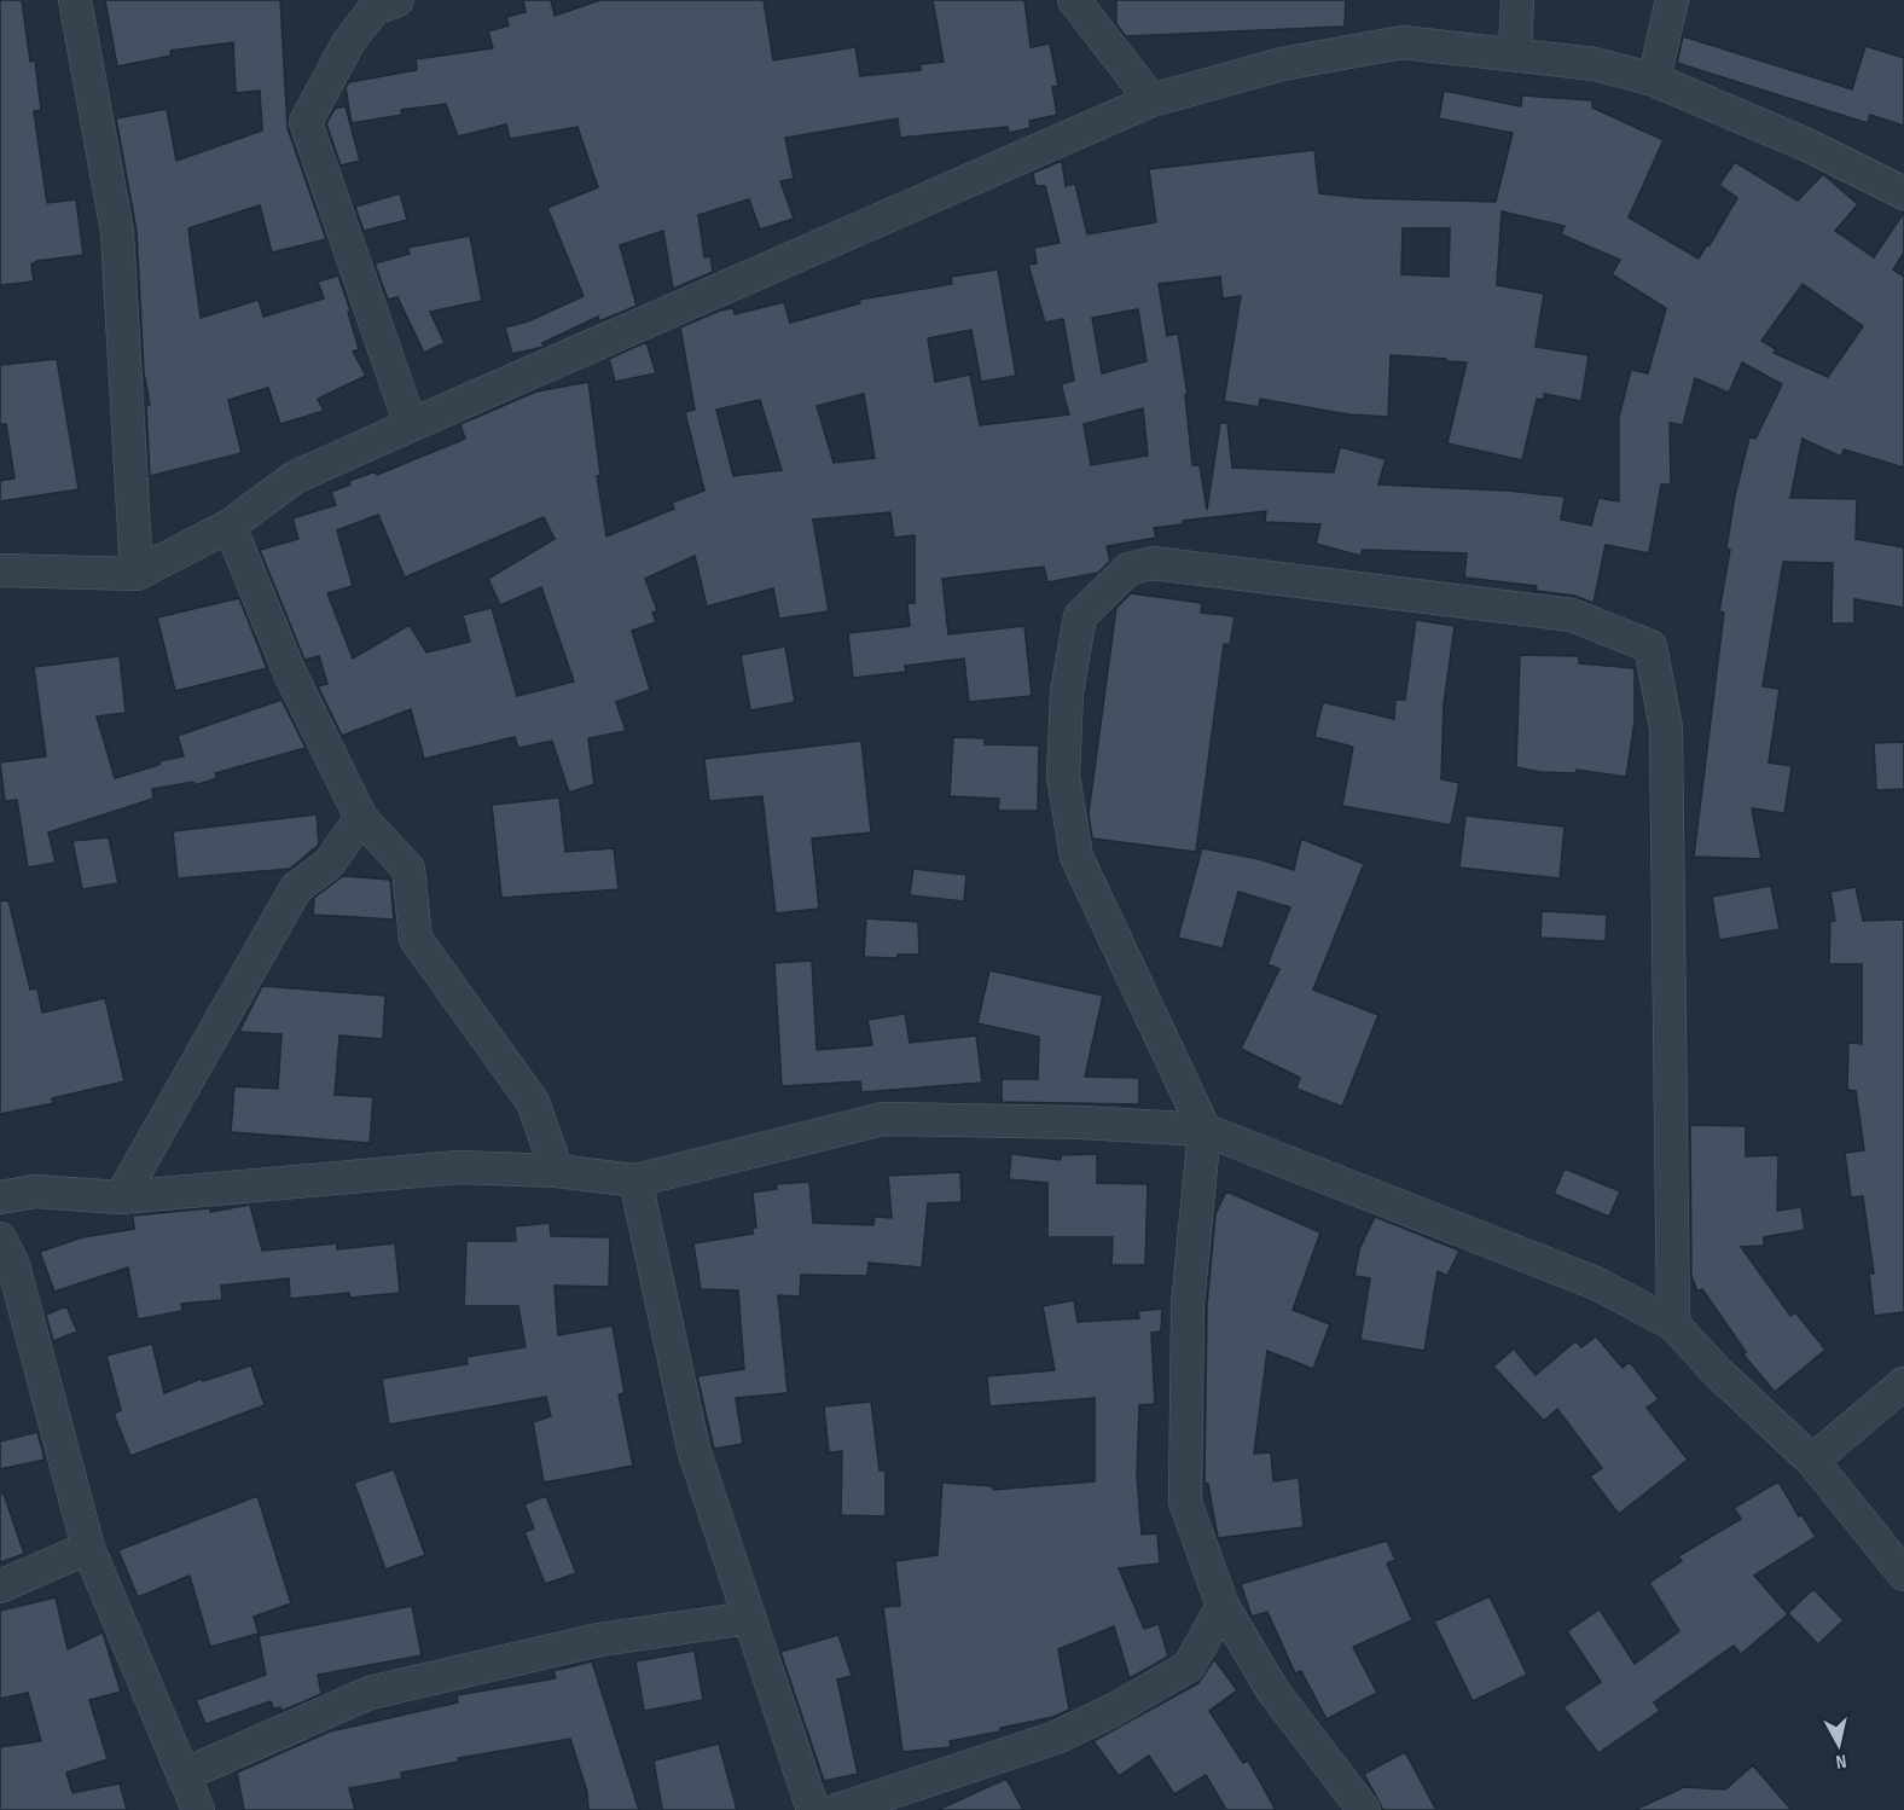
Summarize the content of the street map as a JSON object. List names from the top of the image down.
{
  "north": "bottom"
}
